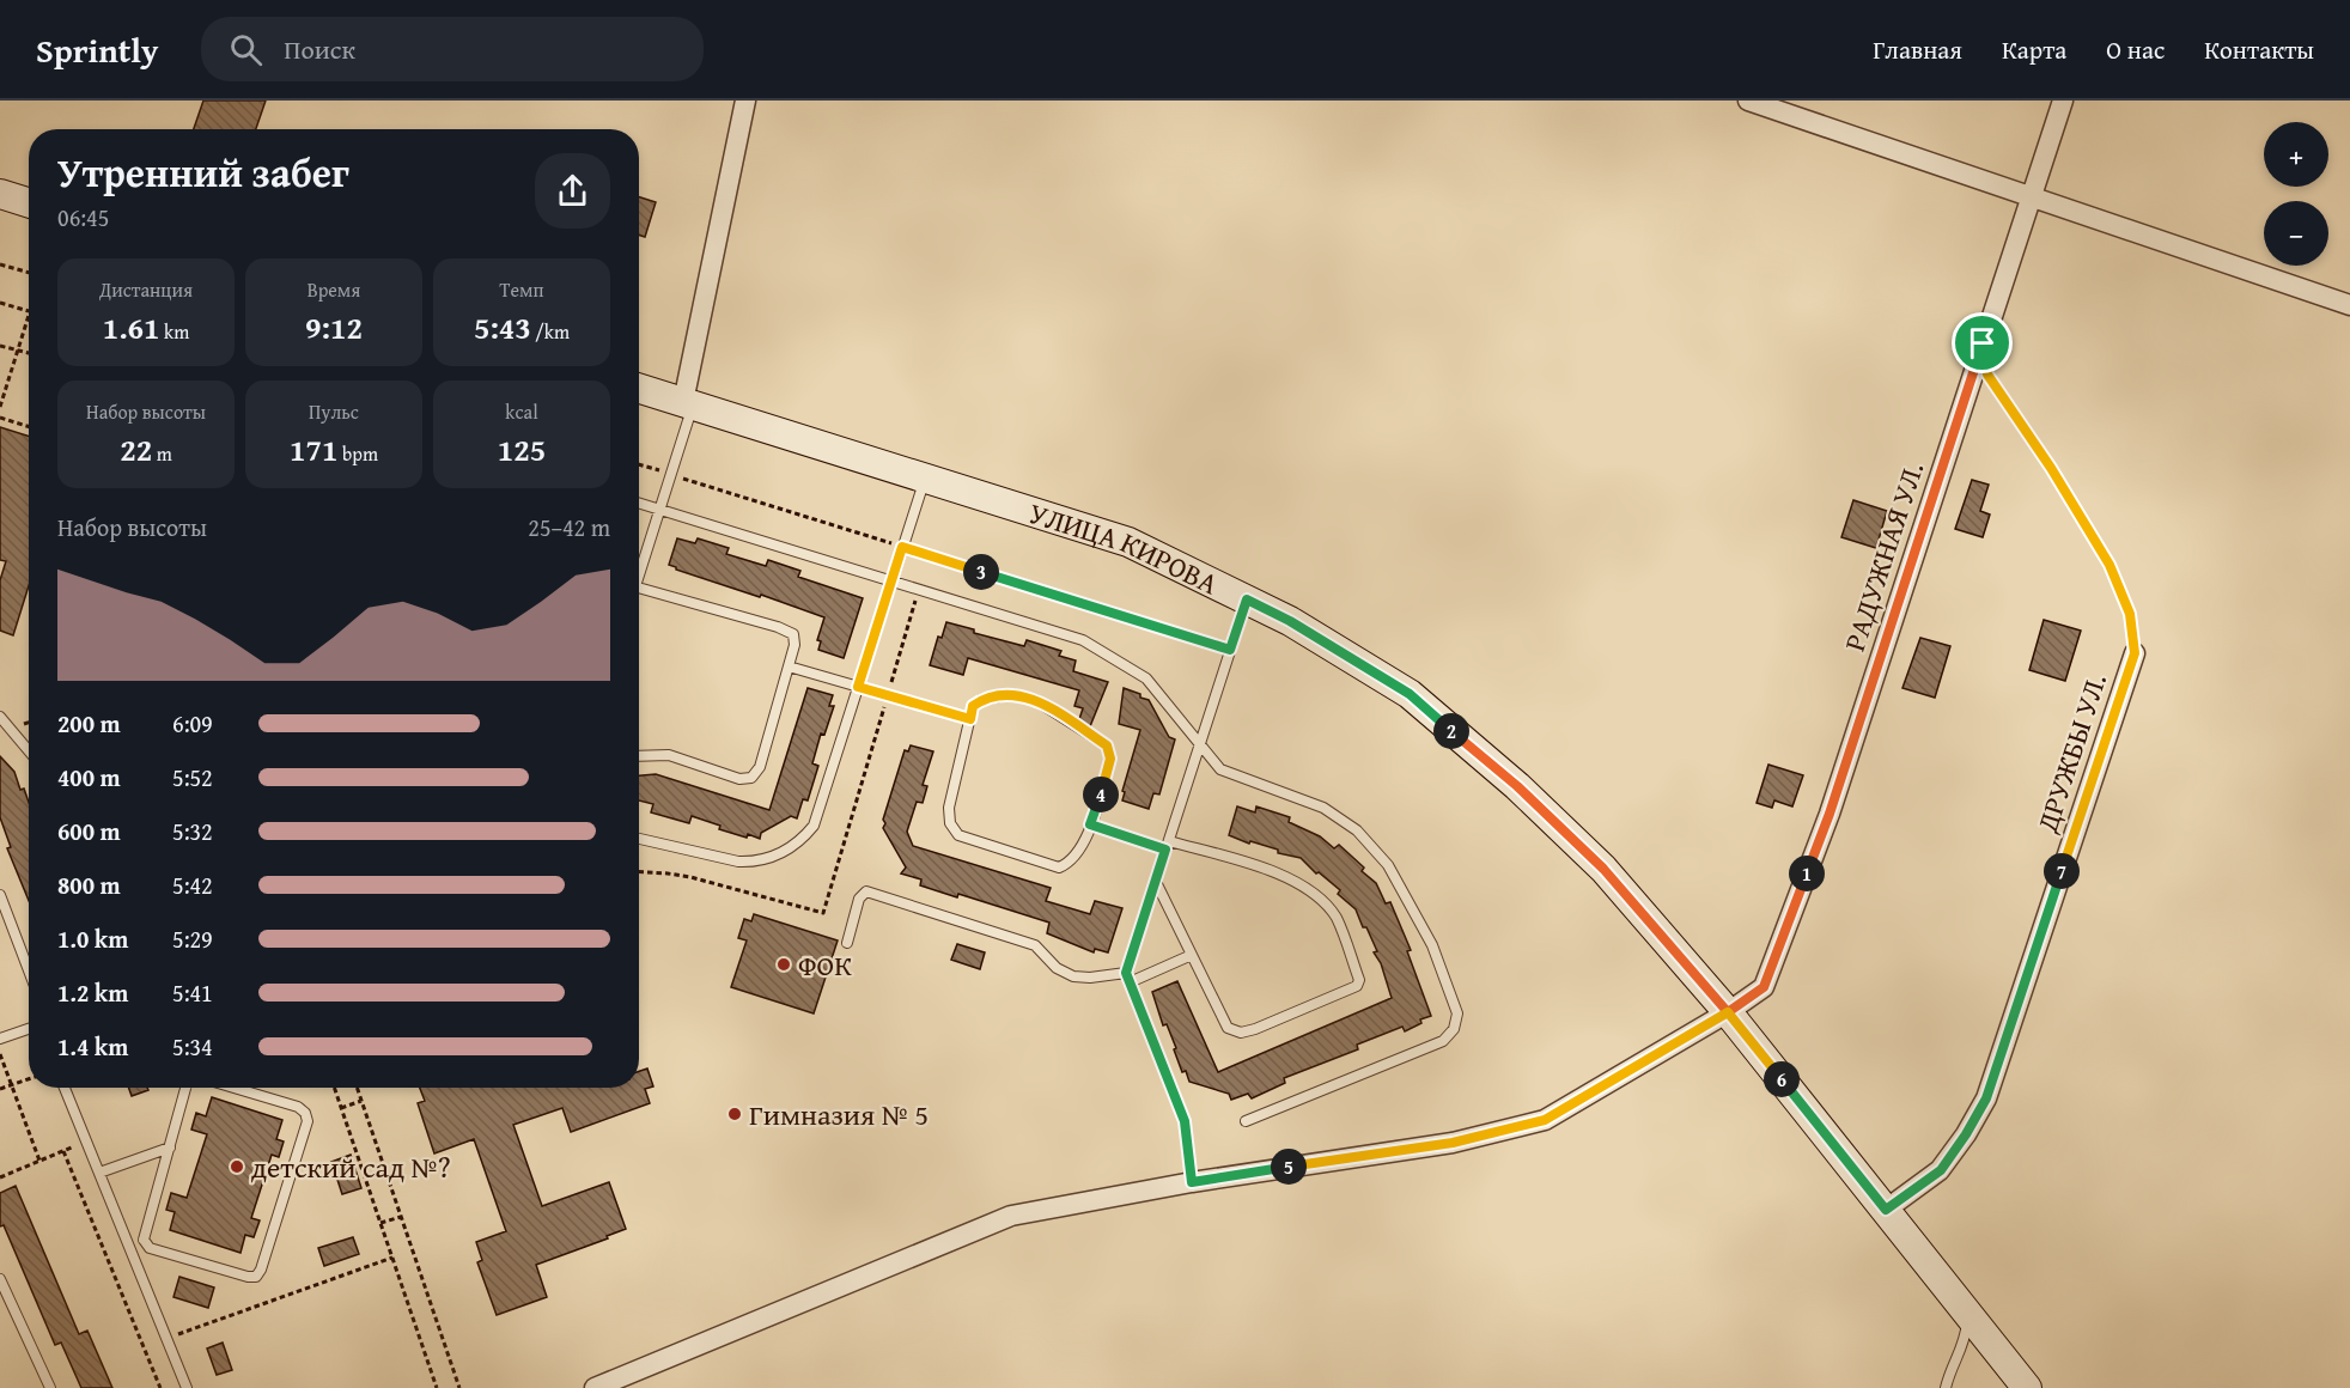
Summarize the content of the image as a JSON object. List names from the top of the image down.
{
  "streets": {
    "main road": ["УЛИЦА КИРОВА"],
    "street": ["РАДУЖНАЯ УЛ.", "ДРУЖБЫ УЛ."]
  },
  "crossings": [
    ["УЛИЦА КИРОВА", "РАДУЖНАЯ УЛ."],
    ["УЛИЦА КИРОВА", "ДРУЖБЫ УЛ."],
    ["РАДУЖНАЯ УЛ.", "ДРУЖБЫ УЛ."]
  ],
  "places": ["ФОК", "Гимназия № 5", "детский сад №?"],
  "page": {
    "header": "Sprintly",
    "search": "Поиск",
    "nav": [
      "Главная",
      "Карта",
      "О нас",
      "Контакты"
    ],
    "map_buttons": ["+", "−"],
    "heading": ["Утренний забег", "06:45"],
    "stats": [
      ["Дистанция", "1.61 km"],
      ["Время", "9:12"],
      ["Темп", "5:43 /km"],
      ["Набор высоты", "22 m"],
      ["Пульс", "171 bpm"],
      ["kcal", "125"]
    ],
    "chart": ["Набор высоты", "25–42 m"],
    "pins": [
      "3",
      "2",
      "4",
      "7",
      "1",
      "6",
      "5"
    ],
    "list": [
      {
        "name": "200 m",
        "note": "6:09"
      },
      {
        "name": "400 m",
        "note": "5:52"
      },
      {
        "name": "600 m",
        "note": "5:32"
      },
      {
        "name": "800 m",
        "note": "5:42"
      },
      {
        "name": "1.0 km",
        "note": "5:29"
      },
      {
        "name": "1.2 km",
        "note": "5:41"
      },
      {
        "name": "1.4 km",
        "note": "5:34"
      }
    ]
  }
}
